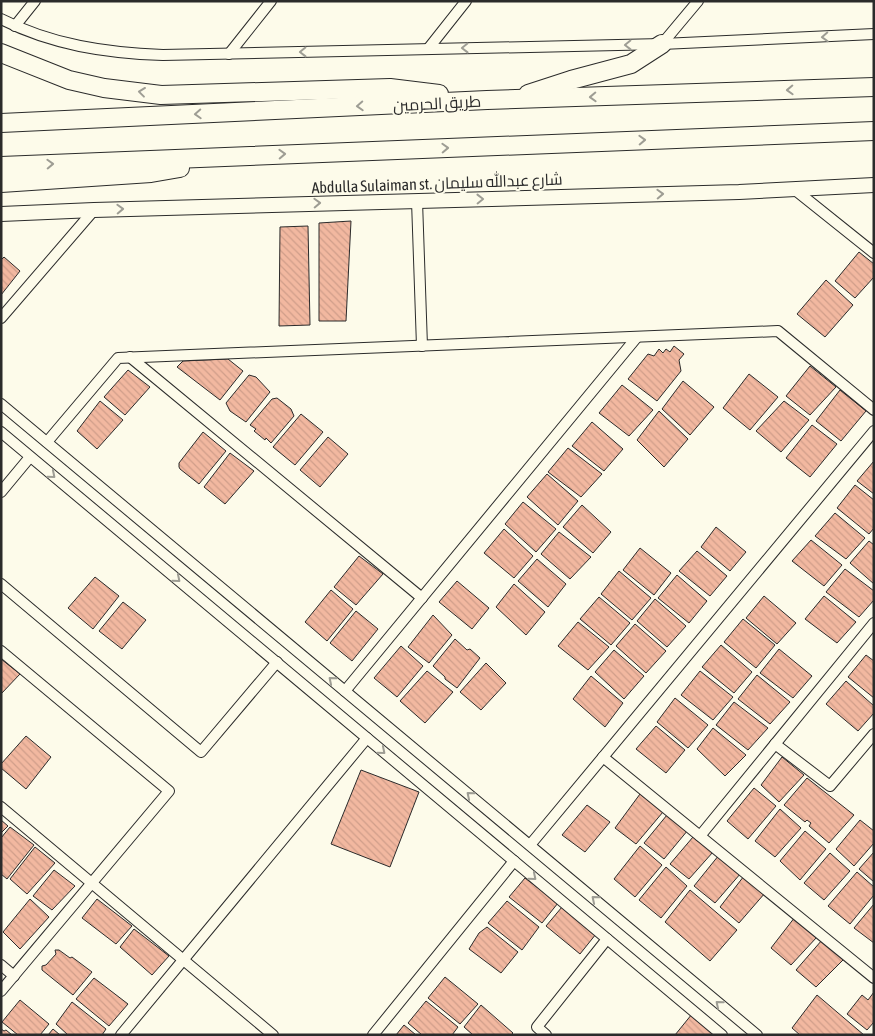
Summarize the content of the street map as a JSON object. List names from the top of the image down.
{
  "streets": {
    "highway": ["طريق الحرمين"],
    "main road": ["Abdulla Sulaiman st. شارع عبدالله سليمان"]
  },
  "one_way": ["Abdulla Sulaiman st. شارع عبدالله سليمان"]
}
